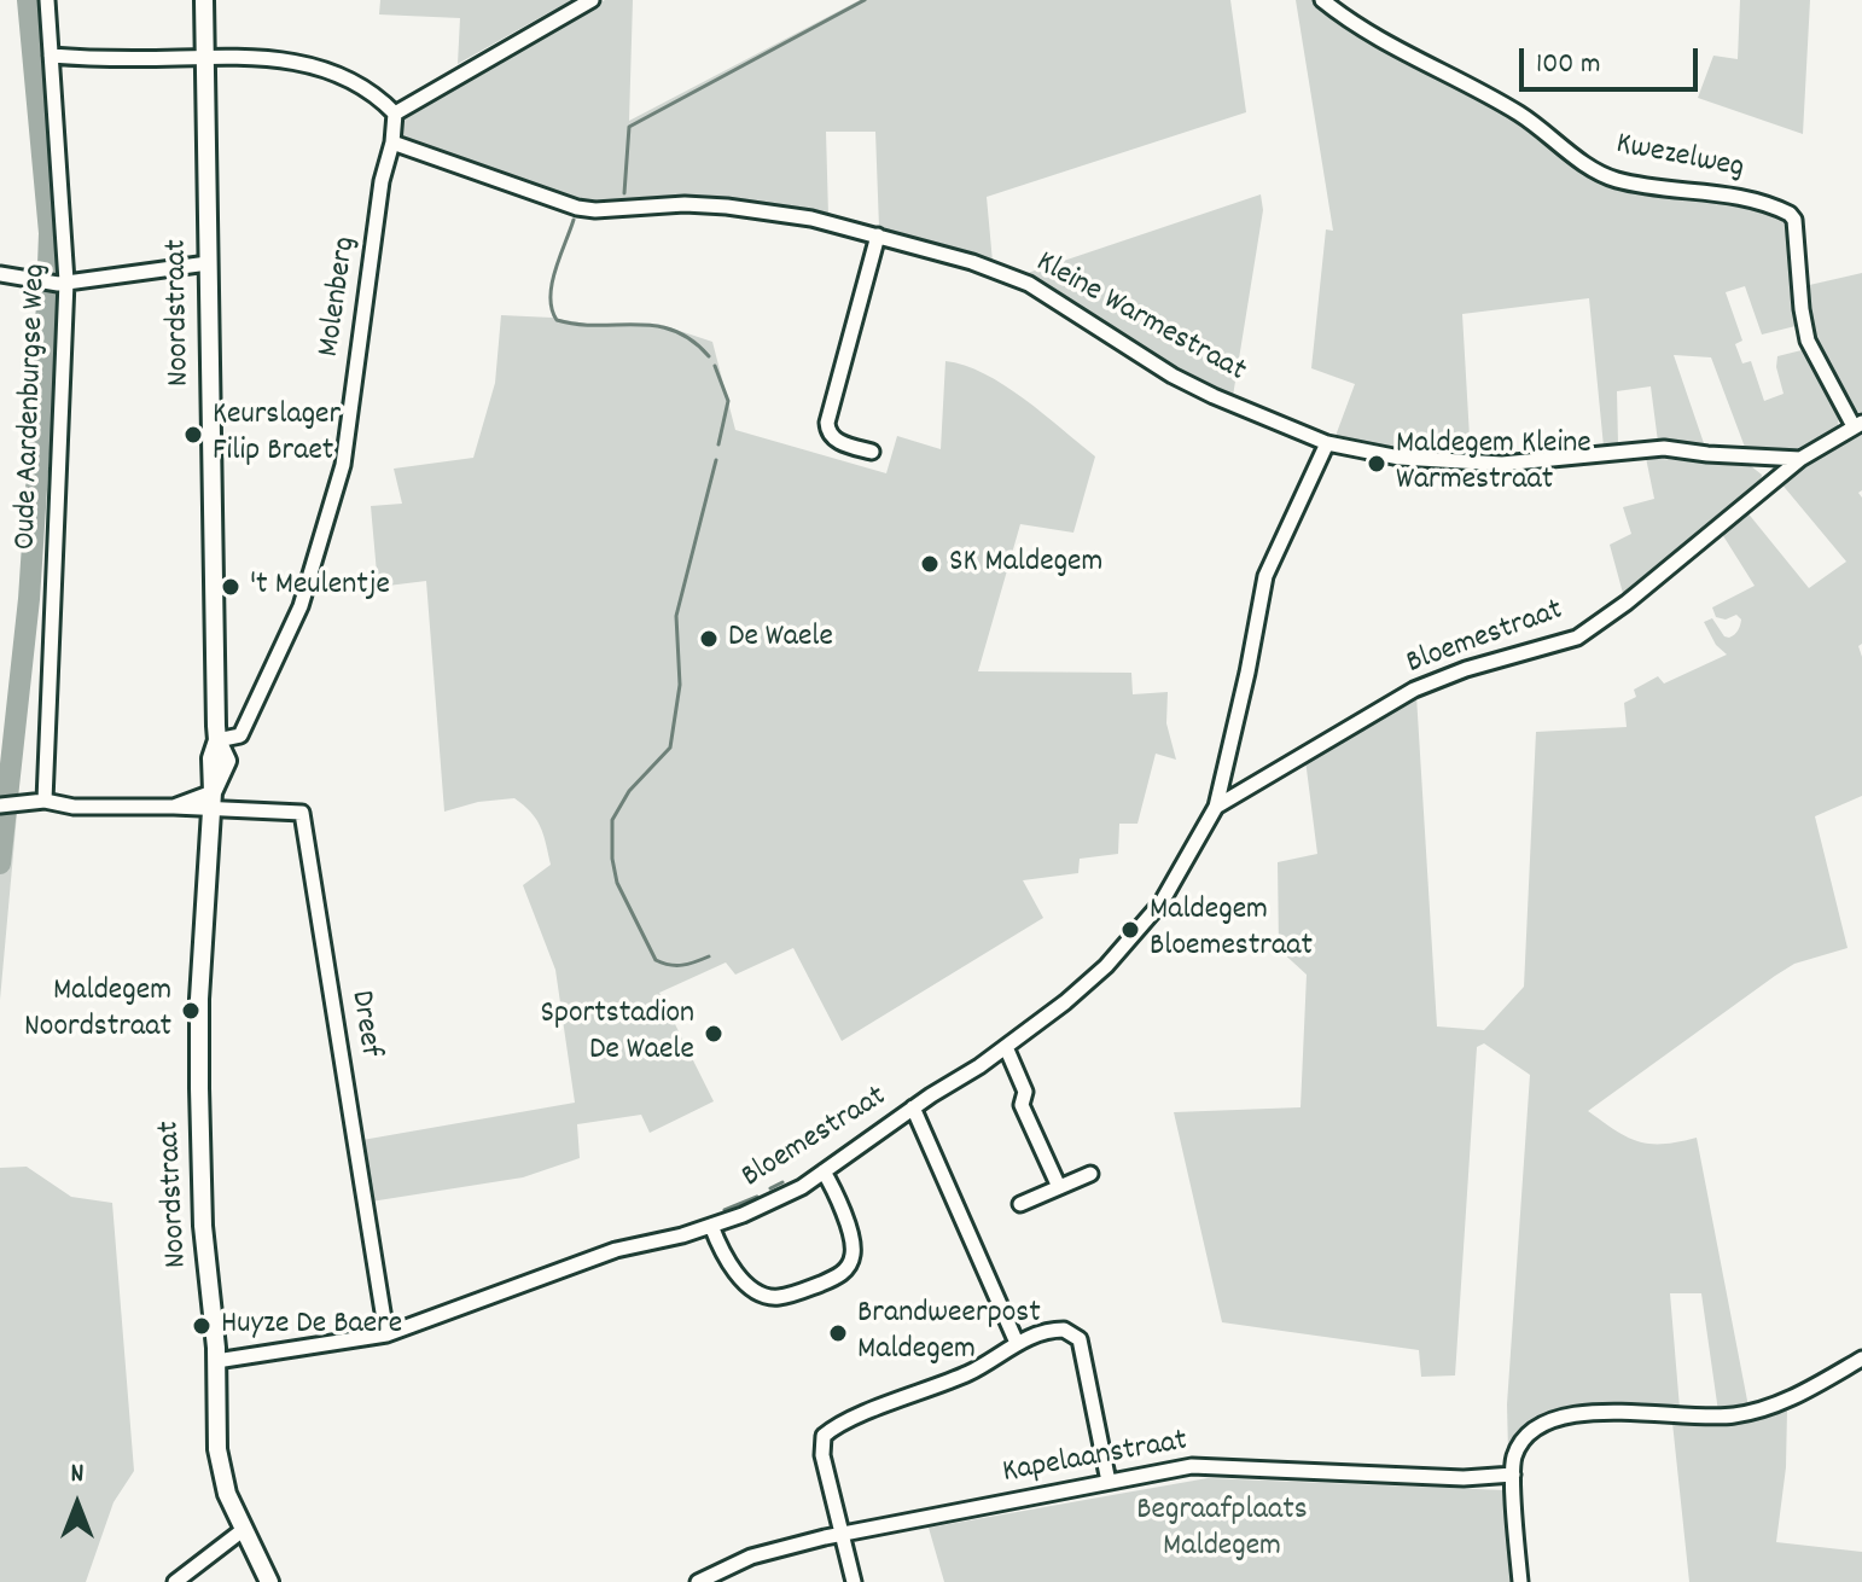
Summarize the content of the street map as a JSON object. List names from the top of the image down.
{
  "streets": {
    "street": [
      "Kwezelweg",
      "Molenberg",
      "Noordstraat",
      "Kleine Warmestraat",
      "Oude Aardenburgse Weg",
      "Bloemestraat",
      "Dreef",
      "Kapelaanstraat"
    ]
  },
  "crossings": [
    ["Molenberg", "Noordstraat"],
    ["Molenberg", "Kleine Warmestraat"],
    ["Noordstraat", "Bloemestraat"],
    ["Noordstraat", "Dreef"],
    ["Kleine Warmestraat", "Bloemestraat"],
    ["Bloemestraat", "Dreef"]
  ],
  "parks": ["Begraafplaats Maldegem"],
  "places": [
    "Keurslager Filip Braet",
    "Maldegem Kleine Warmestraat",
    "SK Maldegem",
    "'t Meulentje",
    "De Waele",
    "Maldegem Bloemestraat",
    "Maldegem Noordstraat",
    "Sportstadion De Waele",
    "Huyze De Baere",
    "Brandweerpost Maldegem"
  ],
  "scale_bar": "100 m",
  "north": "top"
}
